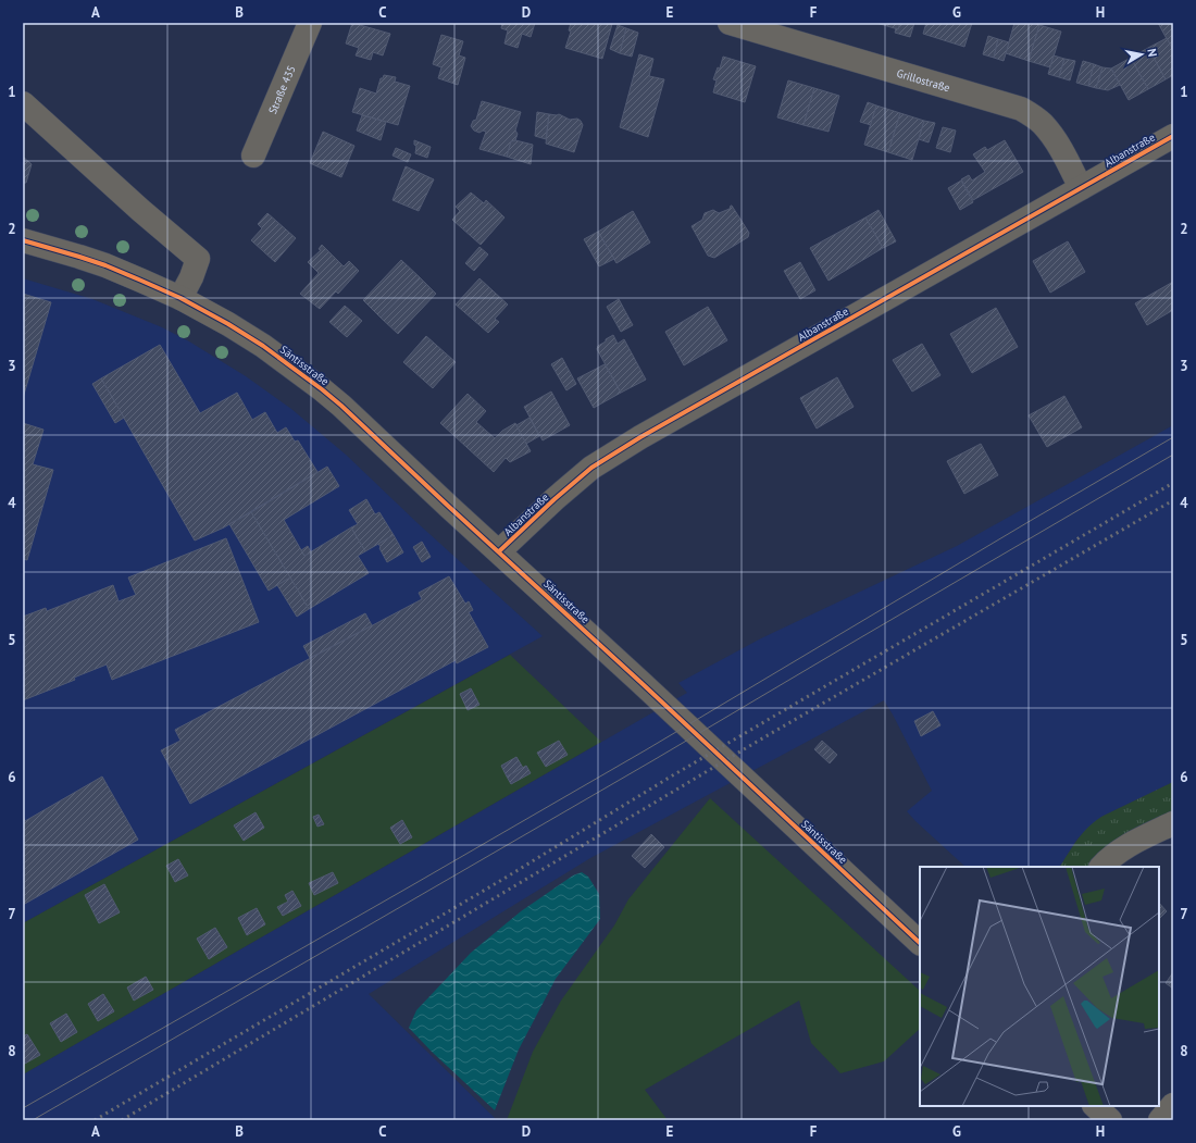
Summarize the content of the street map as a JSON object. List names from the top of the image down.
{
  "streets": {
    "street": [
      "Grillostraße",
      "Straße 435",
      "Albanstraße",
      "Säntisstraße"
    ]
  },
  "crossings": [
    ["Grillostraße", "Albanstraße"],
    ["Albanstraße", "Säntisstraße"]
  ],
  "north": "right",
  "grid": {
    "columns": [
      "A",
      "B",
      "C",
      "D",
      "E",
      "F",
      "G",
      "H"
    ],
    "rows": [
      "1",
      "2",
      "3",
      "4",
      "5",
      "6",
      "7",
      "8"
    ]
  }
}
